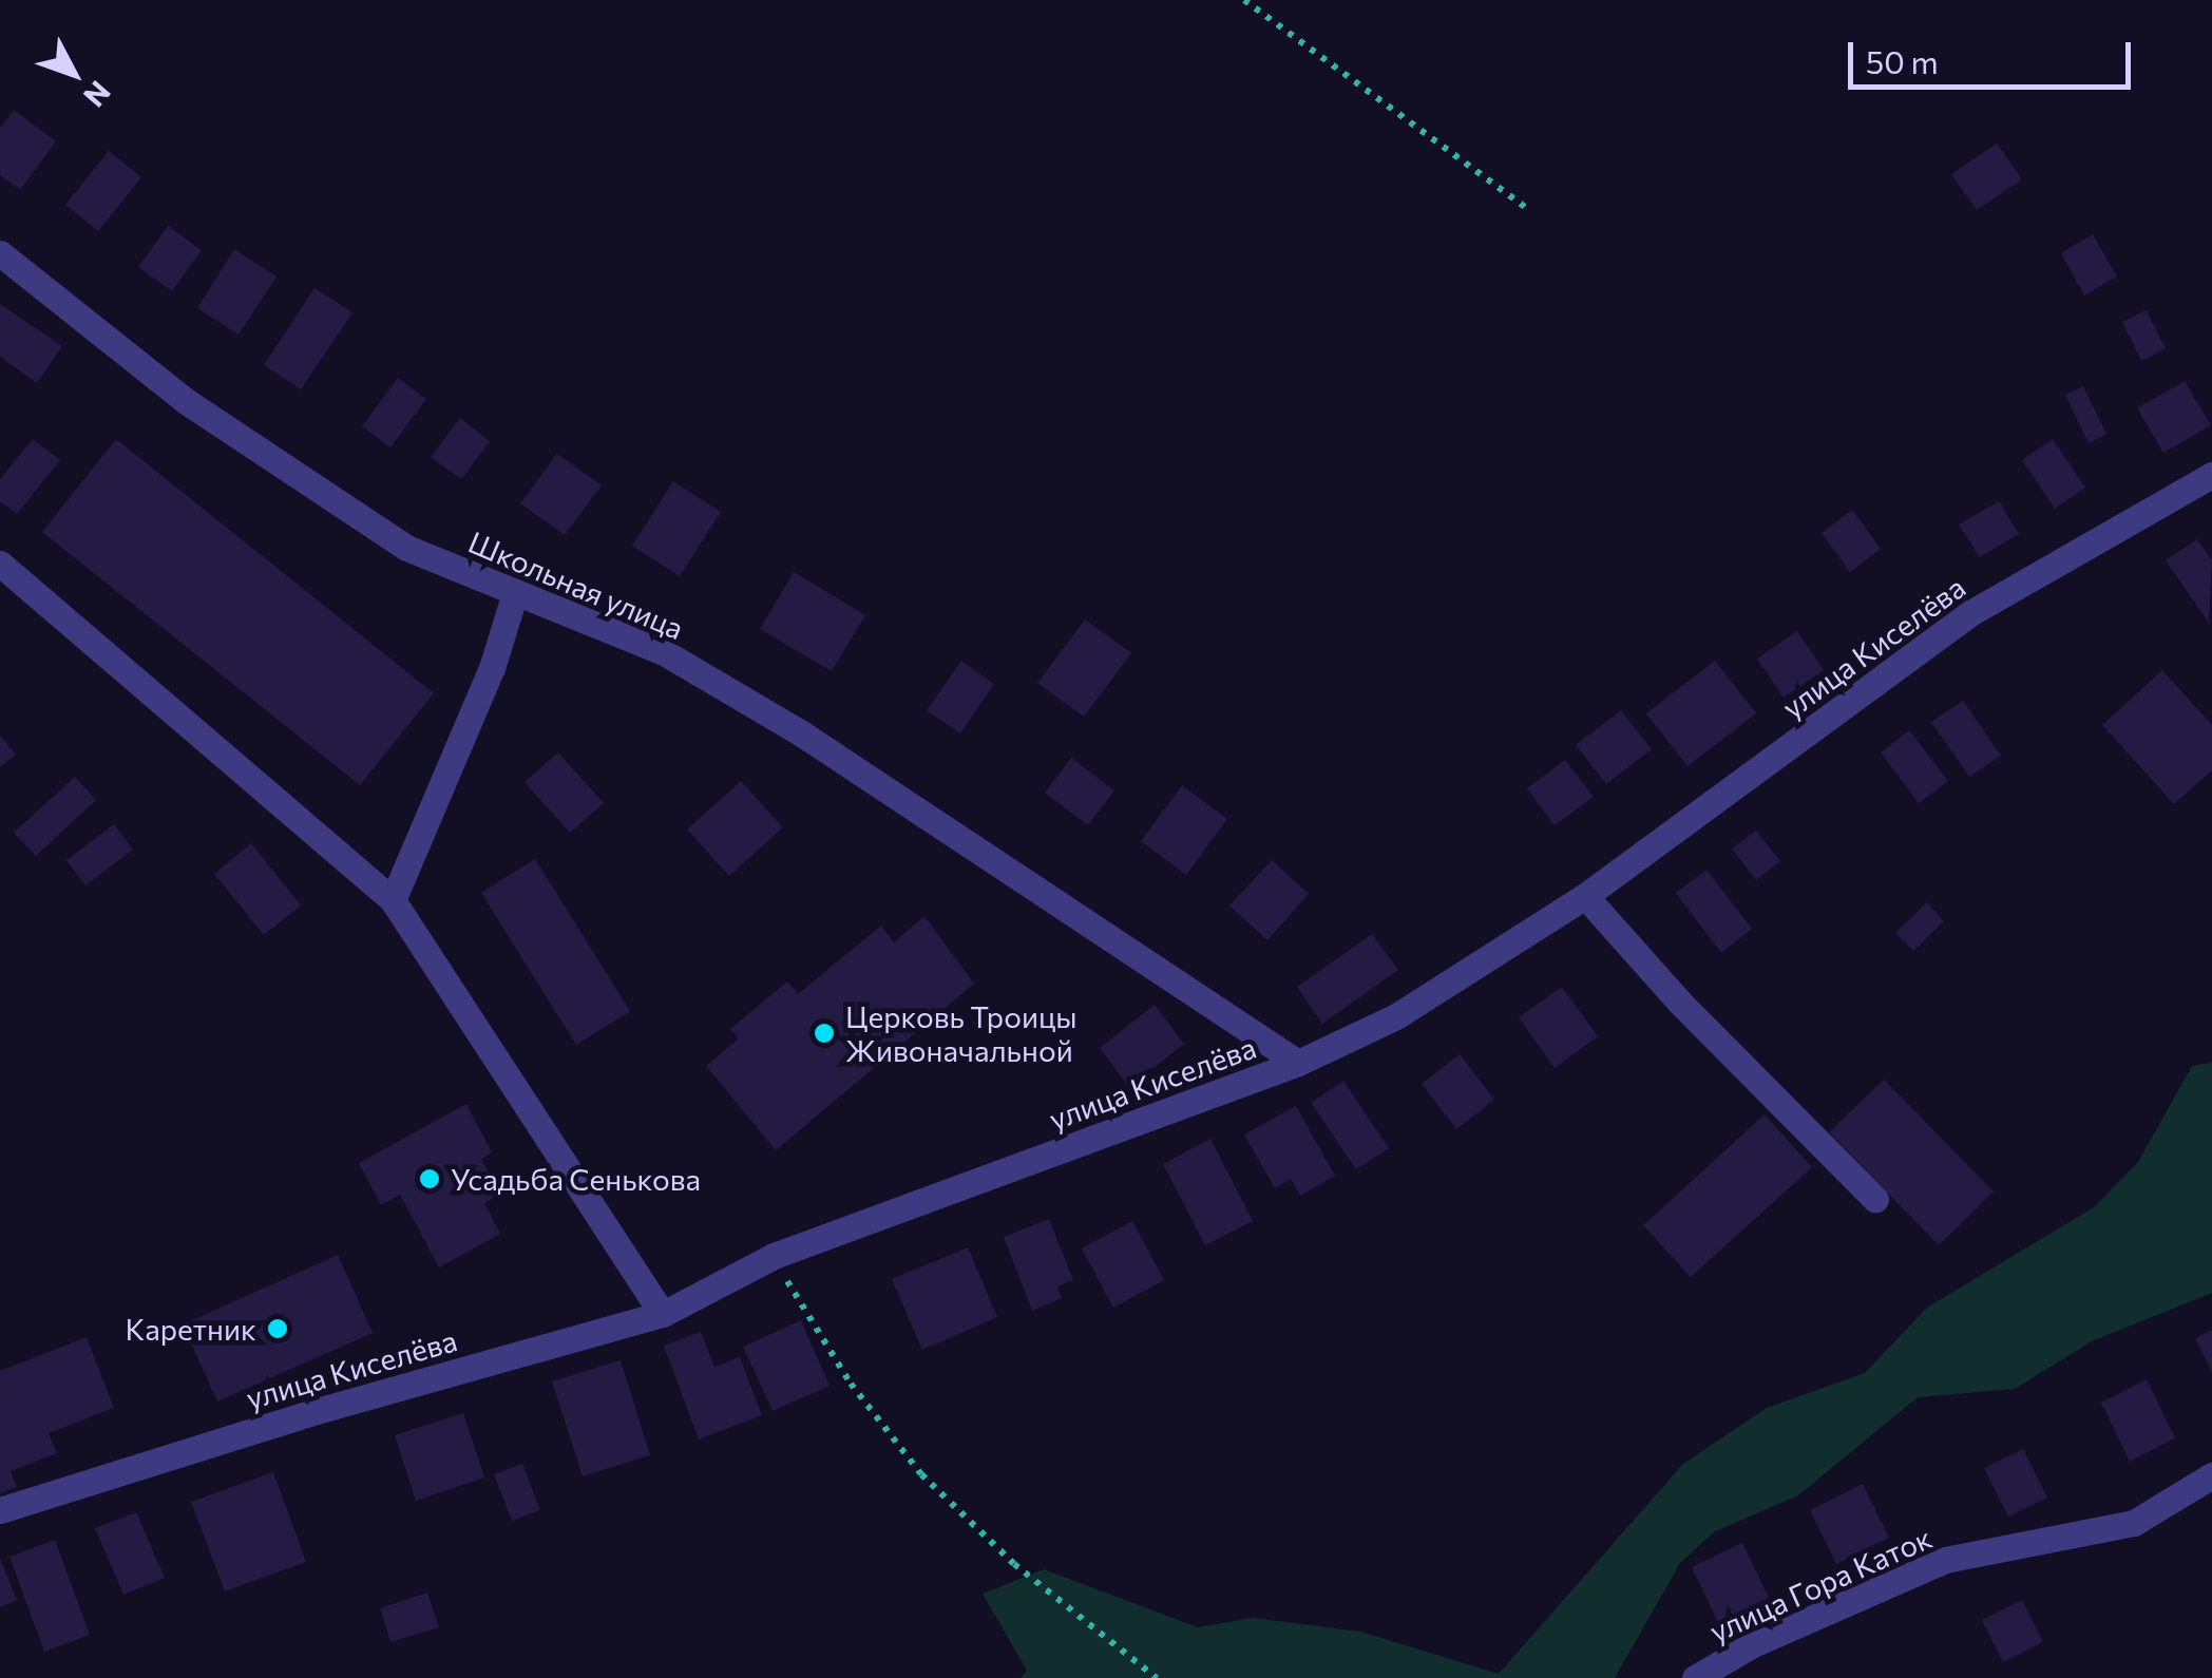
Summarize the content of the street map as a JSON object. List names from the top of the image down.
{
  "streets": {
    "street": ["Школьная улица", "улица Киселёва", "улица Гора Каток"]
  },
  "crossings": [
    ["Школьная улица", "улица Киселёва"]
  ],
  "places": ["Церковь Троицы Живоначальной", "Усадьба Сенькова", "Каретник"],
  "scale_bar": "50 m",
  "north": "bottom right"
}
